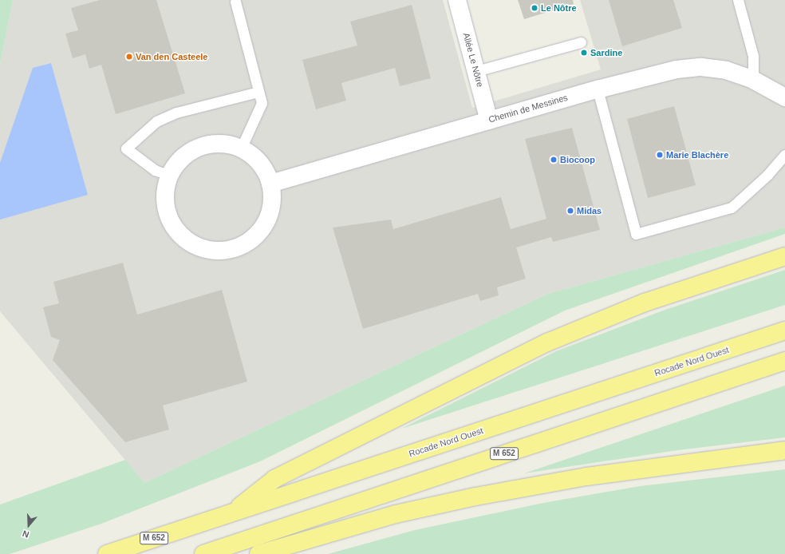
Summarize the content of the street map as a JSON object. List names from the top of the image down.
{
  "streets": {
    "highway": ["Rocade Nord Ouest", "M 652"],
    "street": ["Allée Le Nôtre", "Chemin de Messines"]
  },
  "crossings": [
    ["Allée Le Nôtre", "Chemin de Messines"]
  ],
  "places": [
    "Le Nôtre",
    "Sardine",
    "Van den Casteele",
    "Marie Blachère",
    "Biocoop",
    "Midas"
  ],
  "north": "bottom"
}
